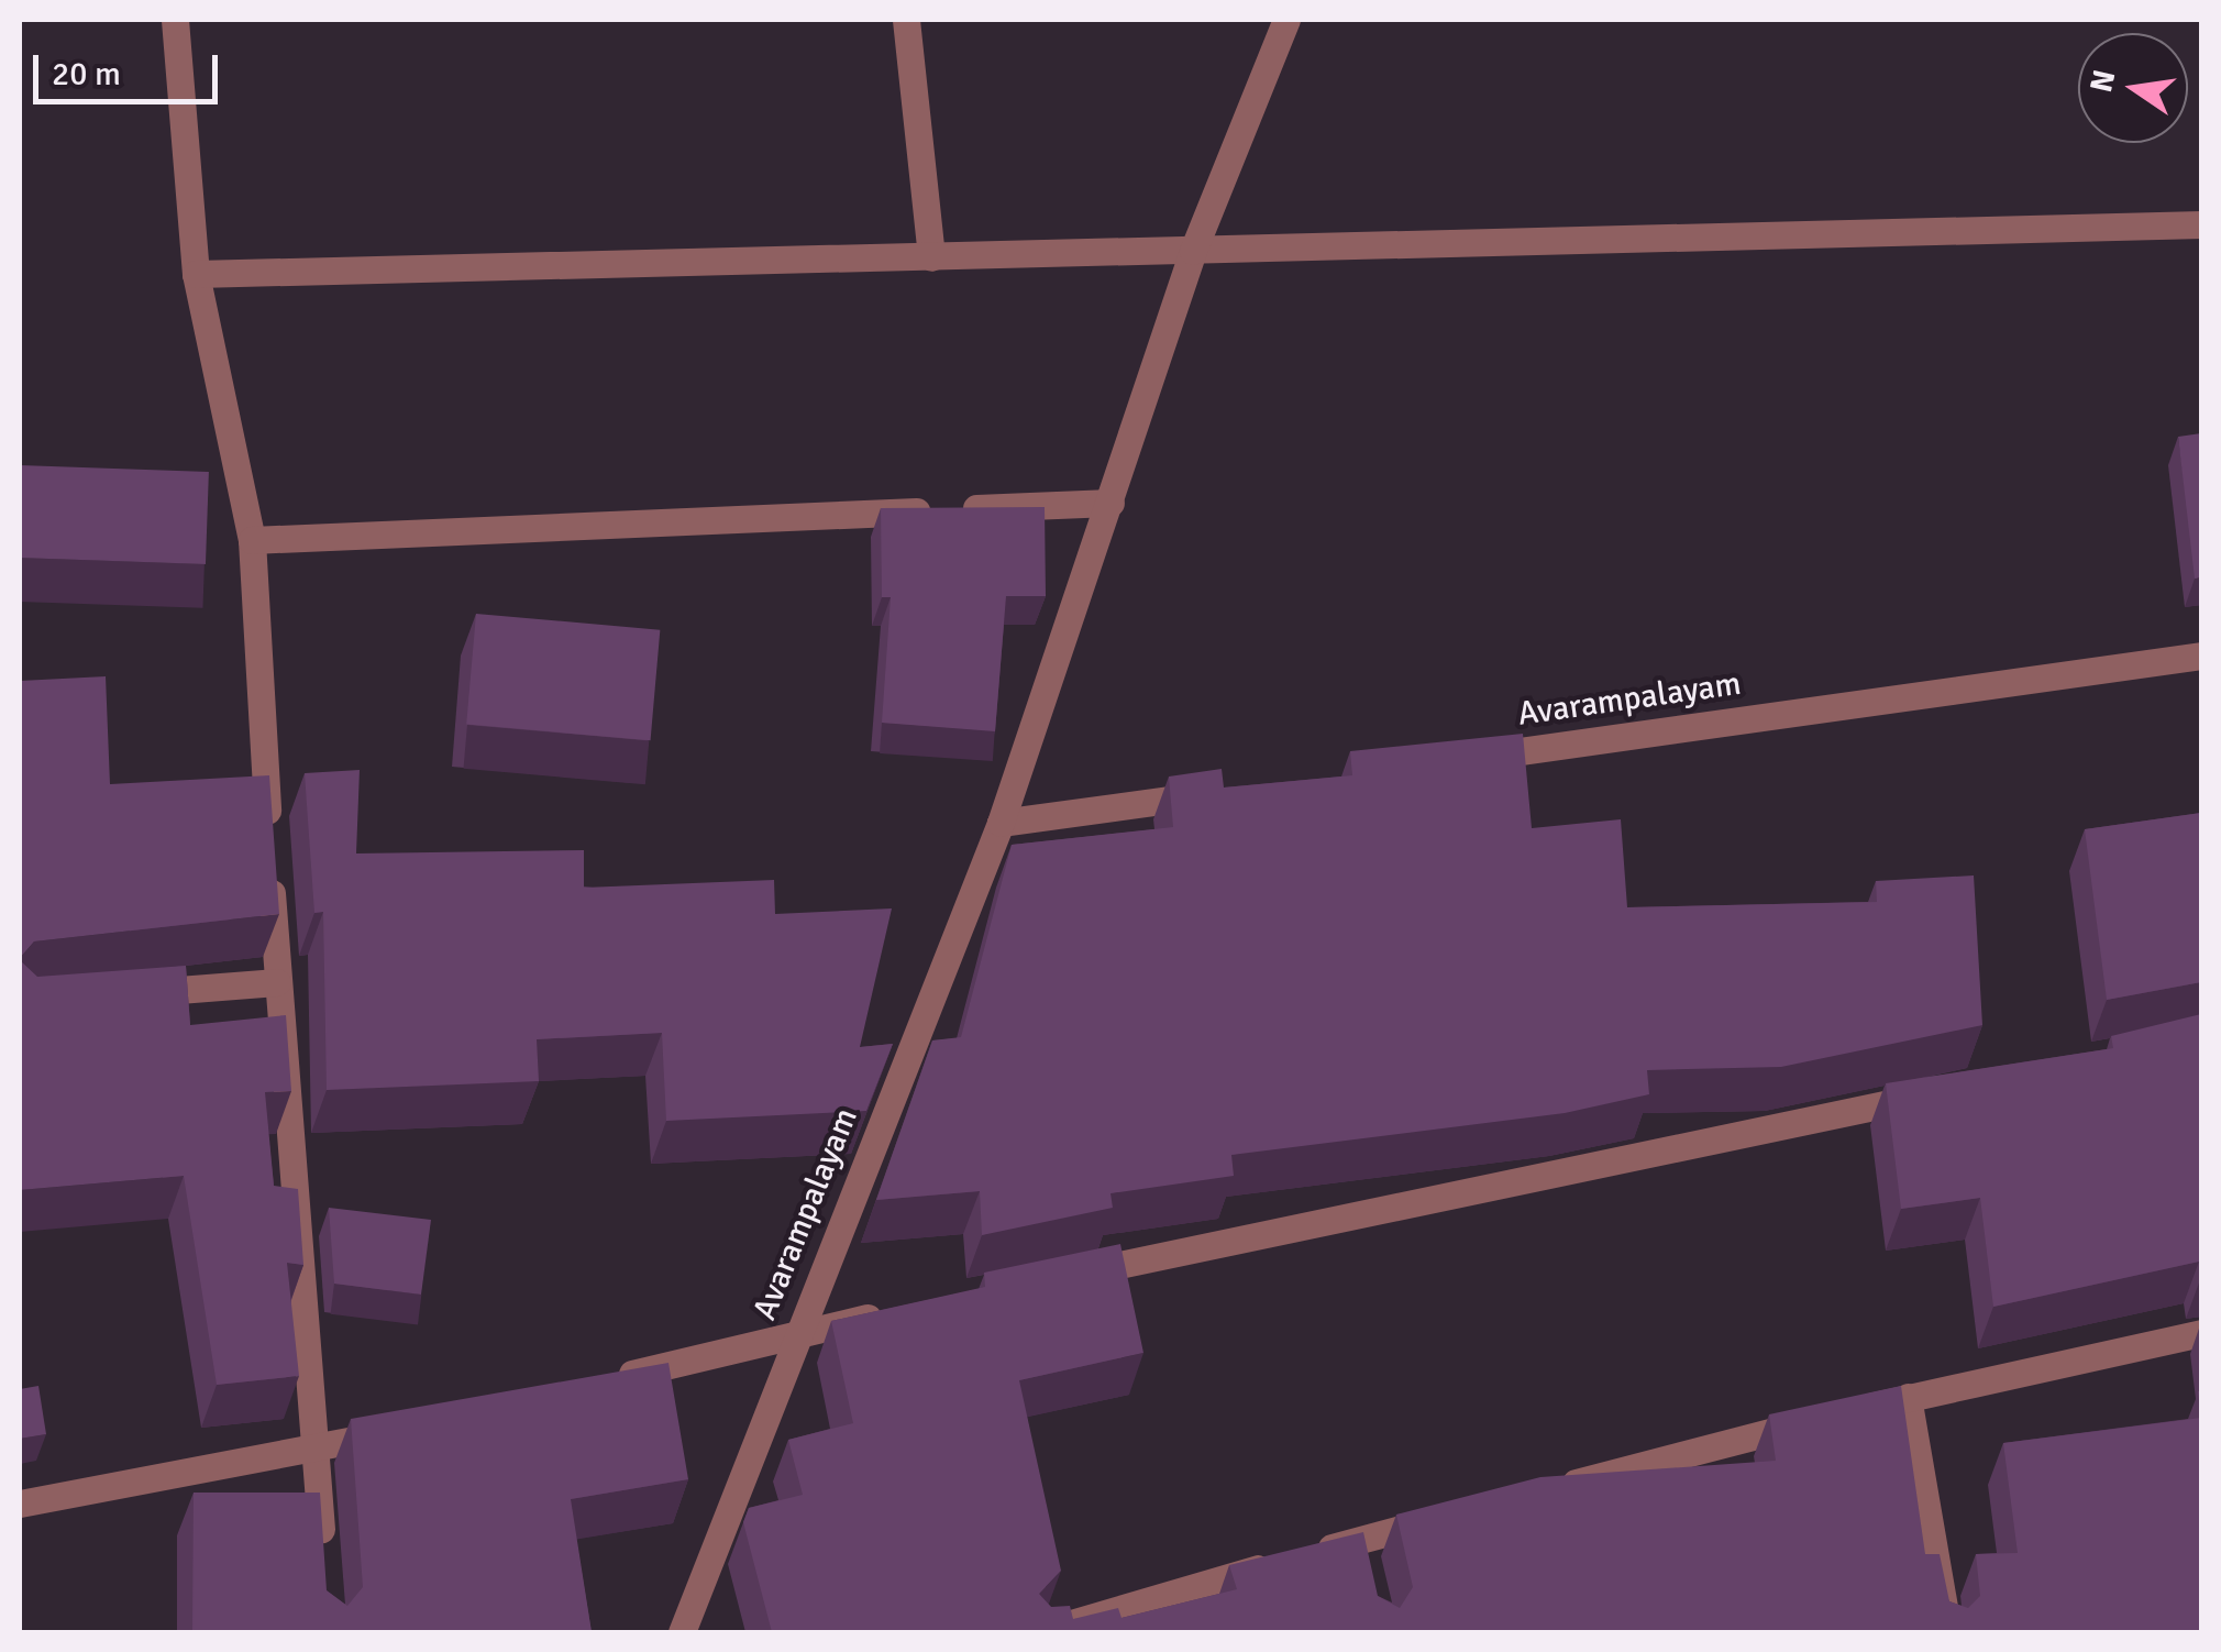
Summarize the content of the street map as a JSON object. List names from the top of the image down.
{
  "streets": {
    "street": ["Avarampalayam"]
  },
  "scale_bar": "20 m",
  "north": "left"
}
